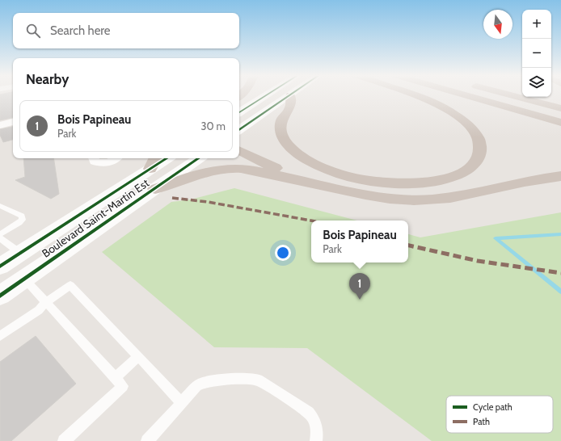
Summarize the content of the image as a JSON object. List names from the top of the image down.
{
  "streets": {
    "main road": ["Boulevard Saint-Martin Est"]
  },
  "legend": ["Cycle path", "Path"],
  "north": "bottom",
  "page": {
    "map_buttons": ["+", "−"],
    "search": "Search here",
    "heading": "Nearby",
    "list": [
      {
        "mark": "1",
        "name": "Bois Papineau",
        "note": "Park",
        "value": "30 m"
      }
    ],
    "popup": ["Bois Papineau", "Park"],
    "pins": "1"
  }
}
